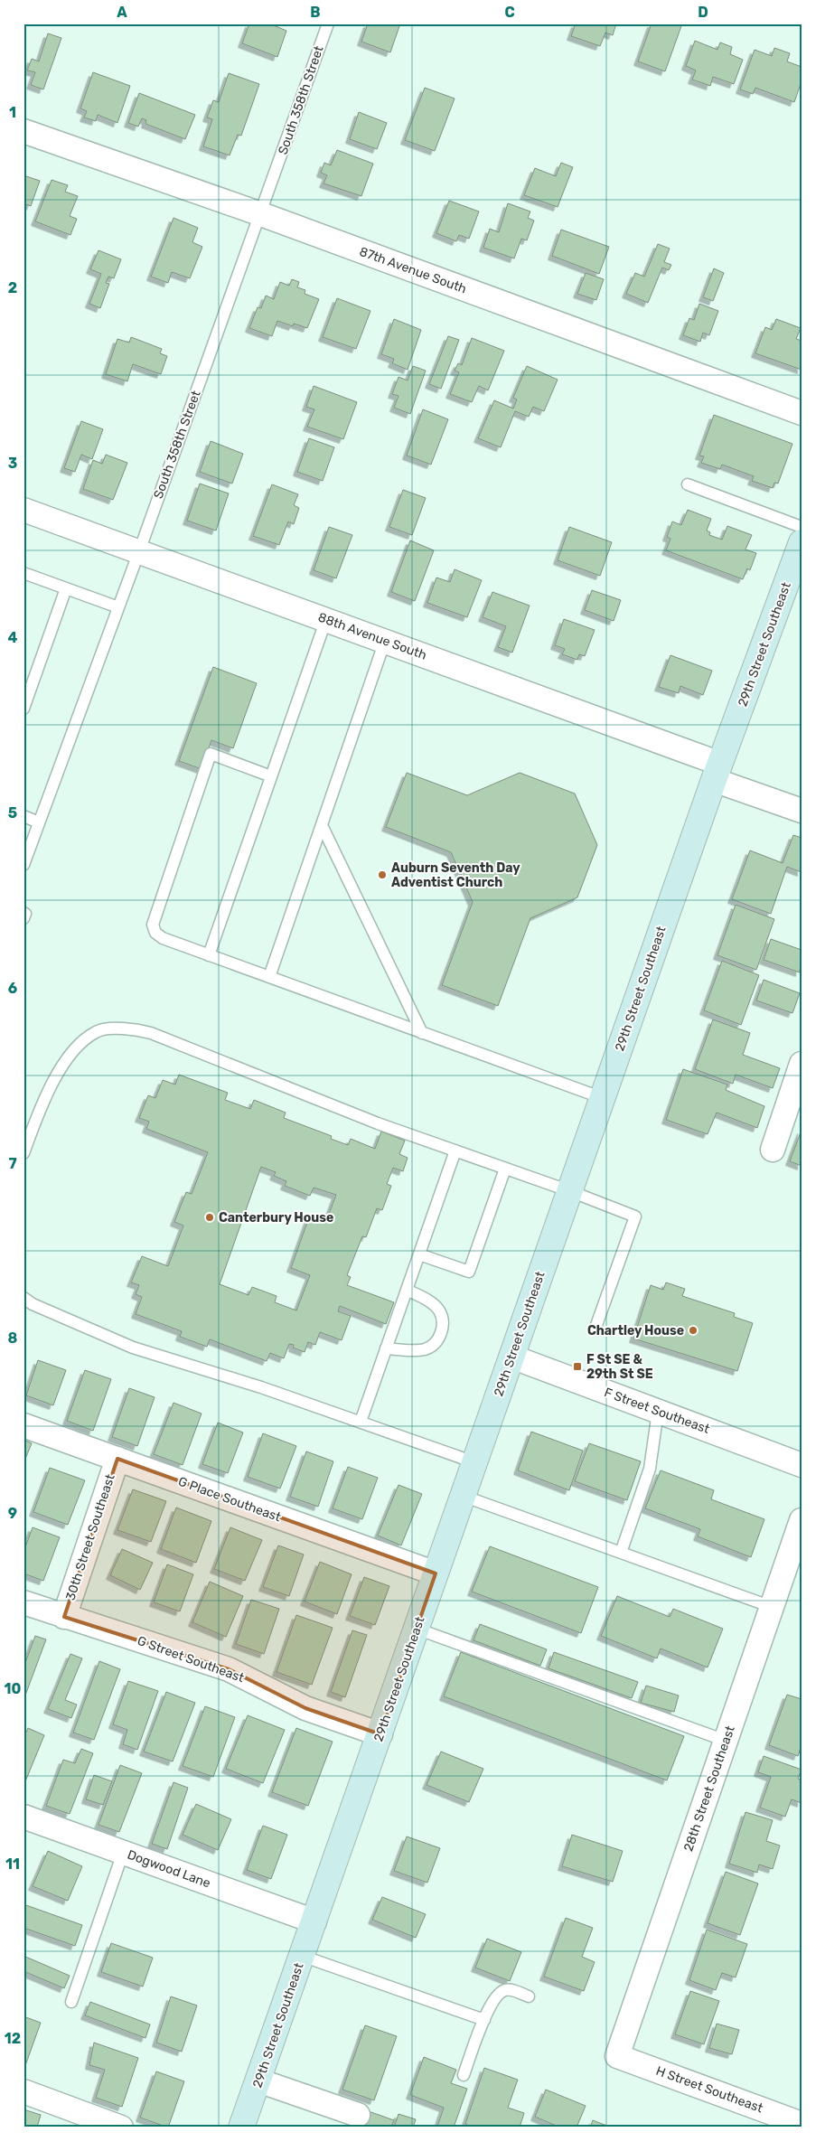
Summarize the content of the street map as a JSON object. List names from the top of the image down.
{
  "streets": {
    "street": [
      "87th Avenue South",
      "88th Avenue South",
      "29th Street Southeast",
      "F Street Southeast",
      "G Place Southeast",
      "30th Street Southeast",
      "G Street Southeast",
      "28th Street Southeast",
      "Dogwood Lane",
      "H Street Southeast"
    ],
    "lane": ["South 358th Street"]
  },
  "crossings": [
    ["South 358th Street", "87th Avenue South"],
    ["South 358th Street", "88th Avenue South"],
    ["88th Avenue South", "29th Street Southeast"],
    ["29th Street Southeast", "F Street Southeast"],
    ["29th Street Southeast", "G Place Southeast"],
    ["29th Street Southeast", "G Street Southeast"],
    ["29th Street Southeast", "Dogwood Lane"],
    ["G Place Southeast", "30th Street Southeast"],
    ["30th Street Southeast", "G Street Southeast"],
    ["28th Street Southeast", "H Street Southeast"]
  ],
  "places": {
    "other": ["Auburn Seventh Day Adventist Church", "Canterbury House", "Chartley House"],
    "transit": ["F St SE & 29th St SE"]
  },
  "grid": {
    "columns": [
      "A",
      "B",
      "C",
      "D"
    ],
    "rows": [
      "1",
      "2",
      "3",
      "4",
      "5",
      "6",
      "7",
      "8",
      "9",
      "10",
      "11",
      "12"
    ]
  }
}
